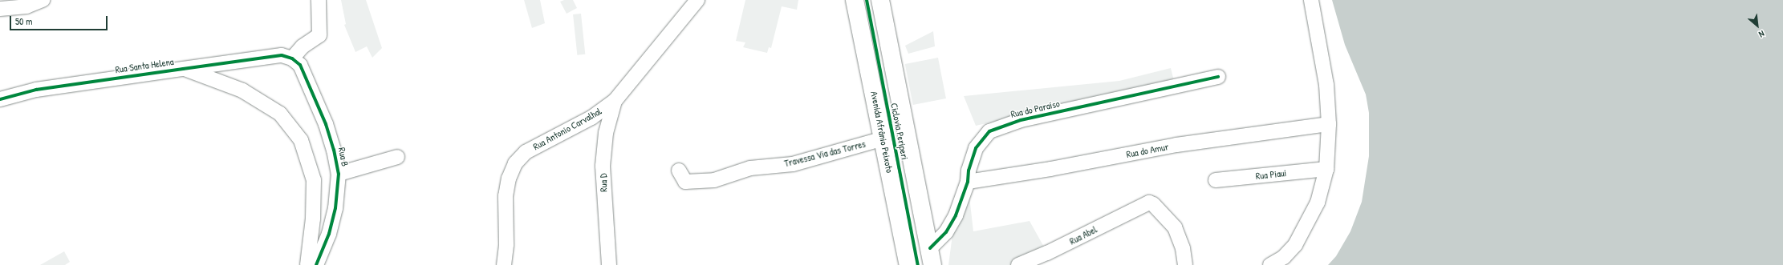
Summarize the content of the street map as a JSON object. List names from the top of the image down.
{
  "streets": {
    "main road": ["Avenida Afrânio Peixoto"],
    "street": [
      "Rua Santa Helena",
      "Rua do Paraíso",
      "Rua Antonio Carvalhal",
      "Rua do Amur",
      "Travessa Via das Torres",
      "Rua B",
      "Rua Piaui",
      "Rua D",
      "Rua Abel"
    ],
    "cycle path": ["Ciclovia Periperi"]
  },
  "crossings": [
    ["Rua Santa Helena", "Rua B"],
    ["Rua do Paraíso", "Rua do Amur"],
    ["Rua Antonio Carvalhal", "Rua D"],
    ["Avenida Afrânio Peixoto", "Travessa Via das Torres"]
  ],
  "scale_bar": "50 m",
  "north": "bottom right"
}
